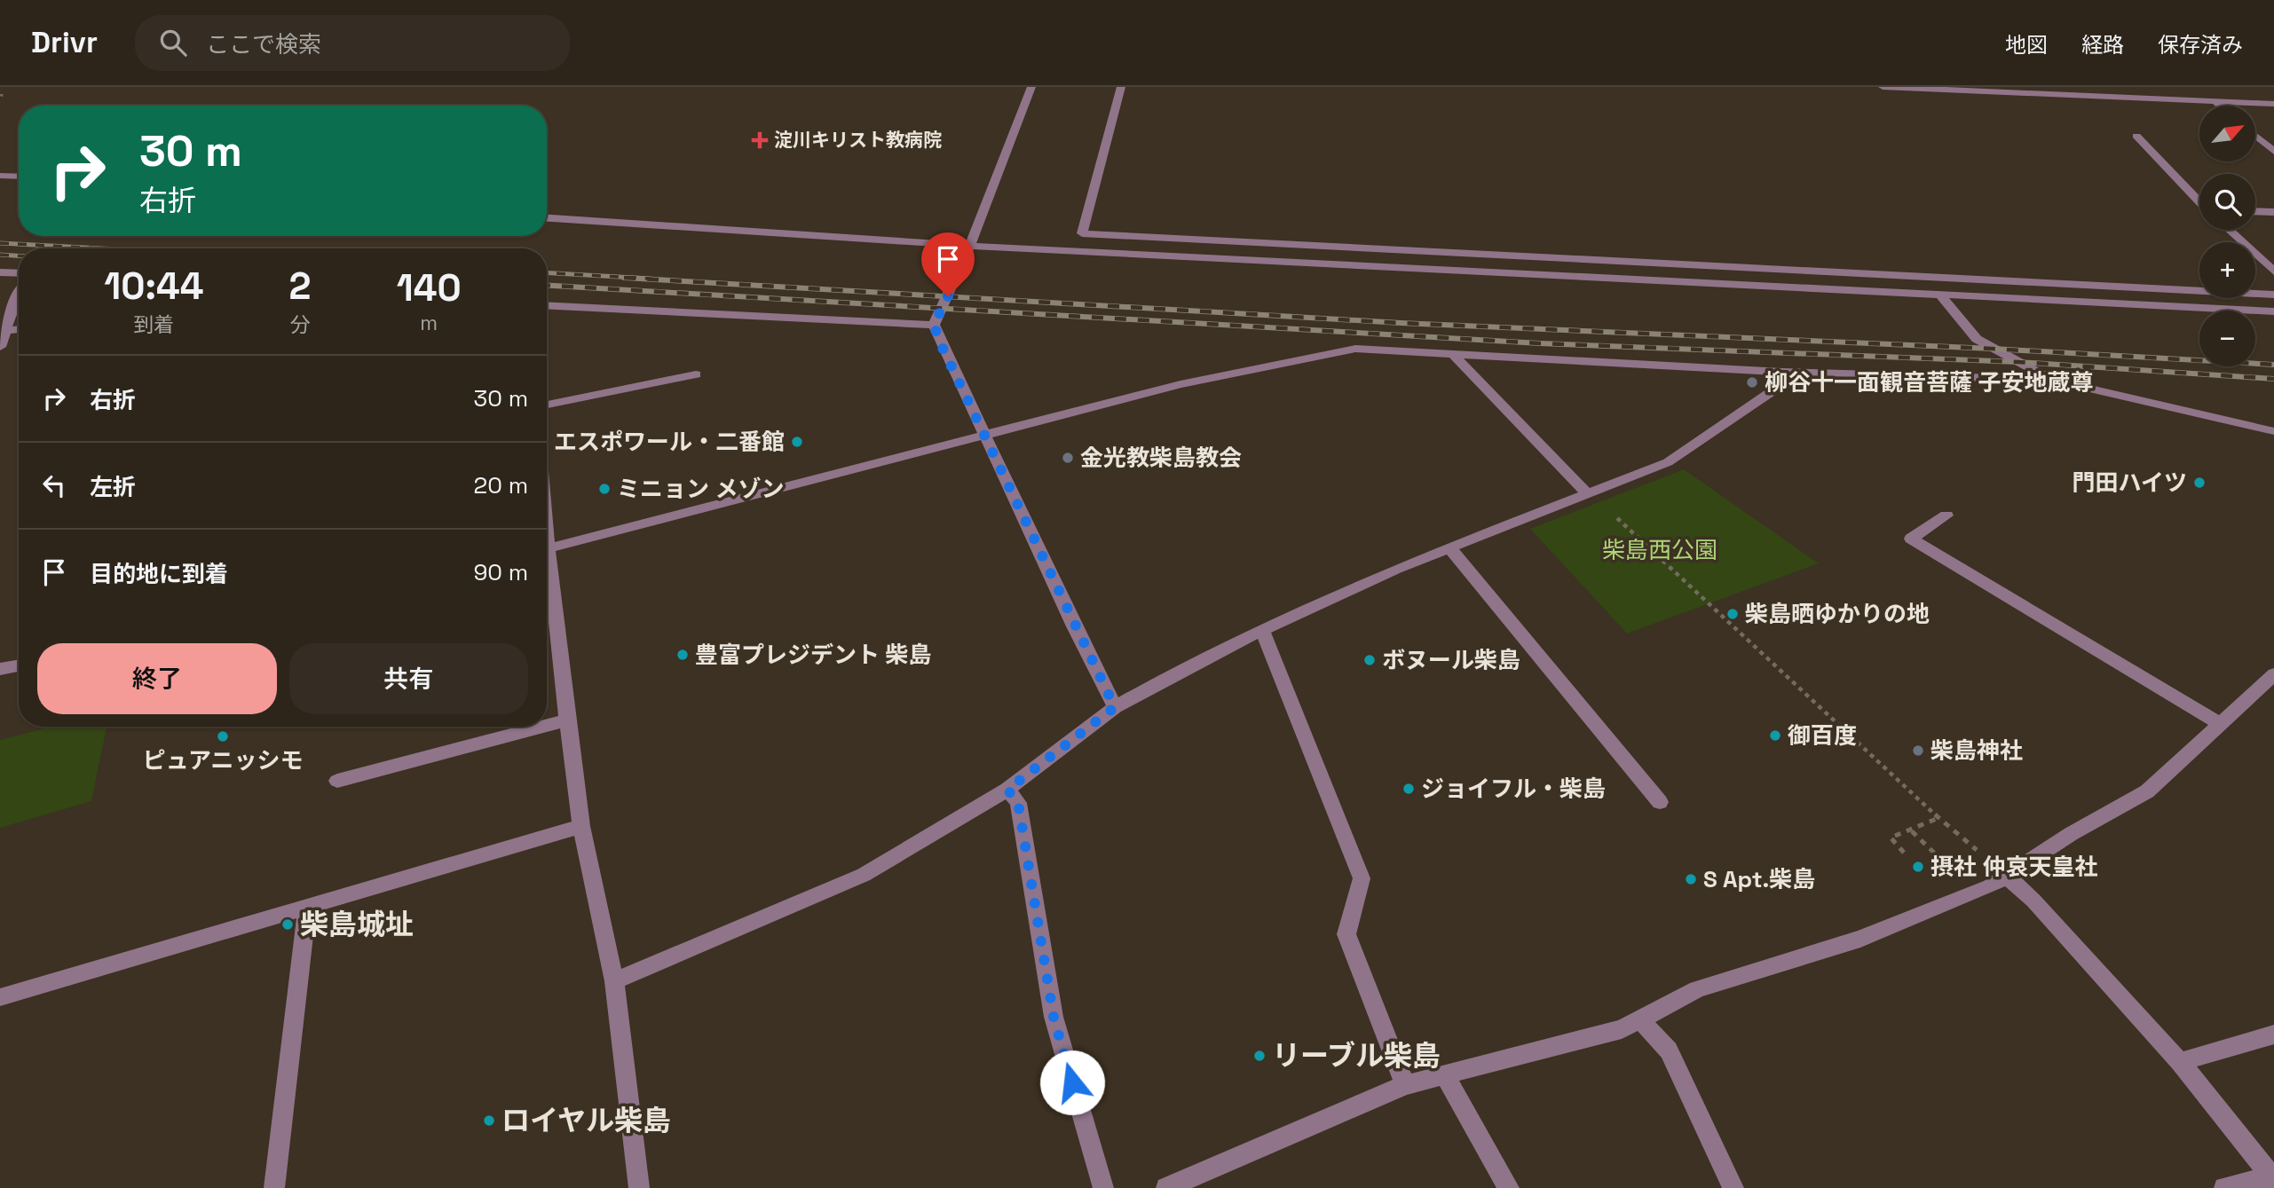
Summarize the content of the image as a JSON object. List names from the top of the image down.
{
  "parks": ["柴島西公園"],
  "places": {
    "health": ["淀川キリスト教病院"],
    "other": [
      "柳谷十一面観音菩薩 子安地蔵尊",
      "エスポワール・二番館",
      "金光教柴島教会",
      "門田ハイツ",
      "ミニョン メゾン",
      "柴島晒ゆかりの地",
      "豊富プレジデント 柴島",
      "ボヌール柴島",
      "御百度",
      "ピュアニッシモ",
      "柴島神社",
      "ジョイフル・柴島",
      "摂社 仲哀天皇社",
      "S Apt.柴島",
      "柴島城址",
      "リーブル柴島",
      "ロイヤル柴島"
    ]
  },
  "north": "top right",
  "page": {
    "header": "Drivr",
    "search": "ここで検索",
    "nav": ["地図", "経路", "保存済み"],
    "map_buttons": ["+", "−"],
    "turn": ["30 m", "右折"],
    "eta": [
      "10:44",
      "到着",
      "2",
      "分",
      "140",
      "m"
    ],
    "list": [
      {
        "name": "右折",
        "value": "30 m"
      },
      {
        "name": "左折",
        "value": "20 m"
      },
      {
        "name": "目的地に到着",
        "value": "90 m"
      }
    ],
    "buttons": ["終了", "共有"]
  }
}
